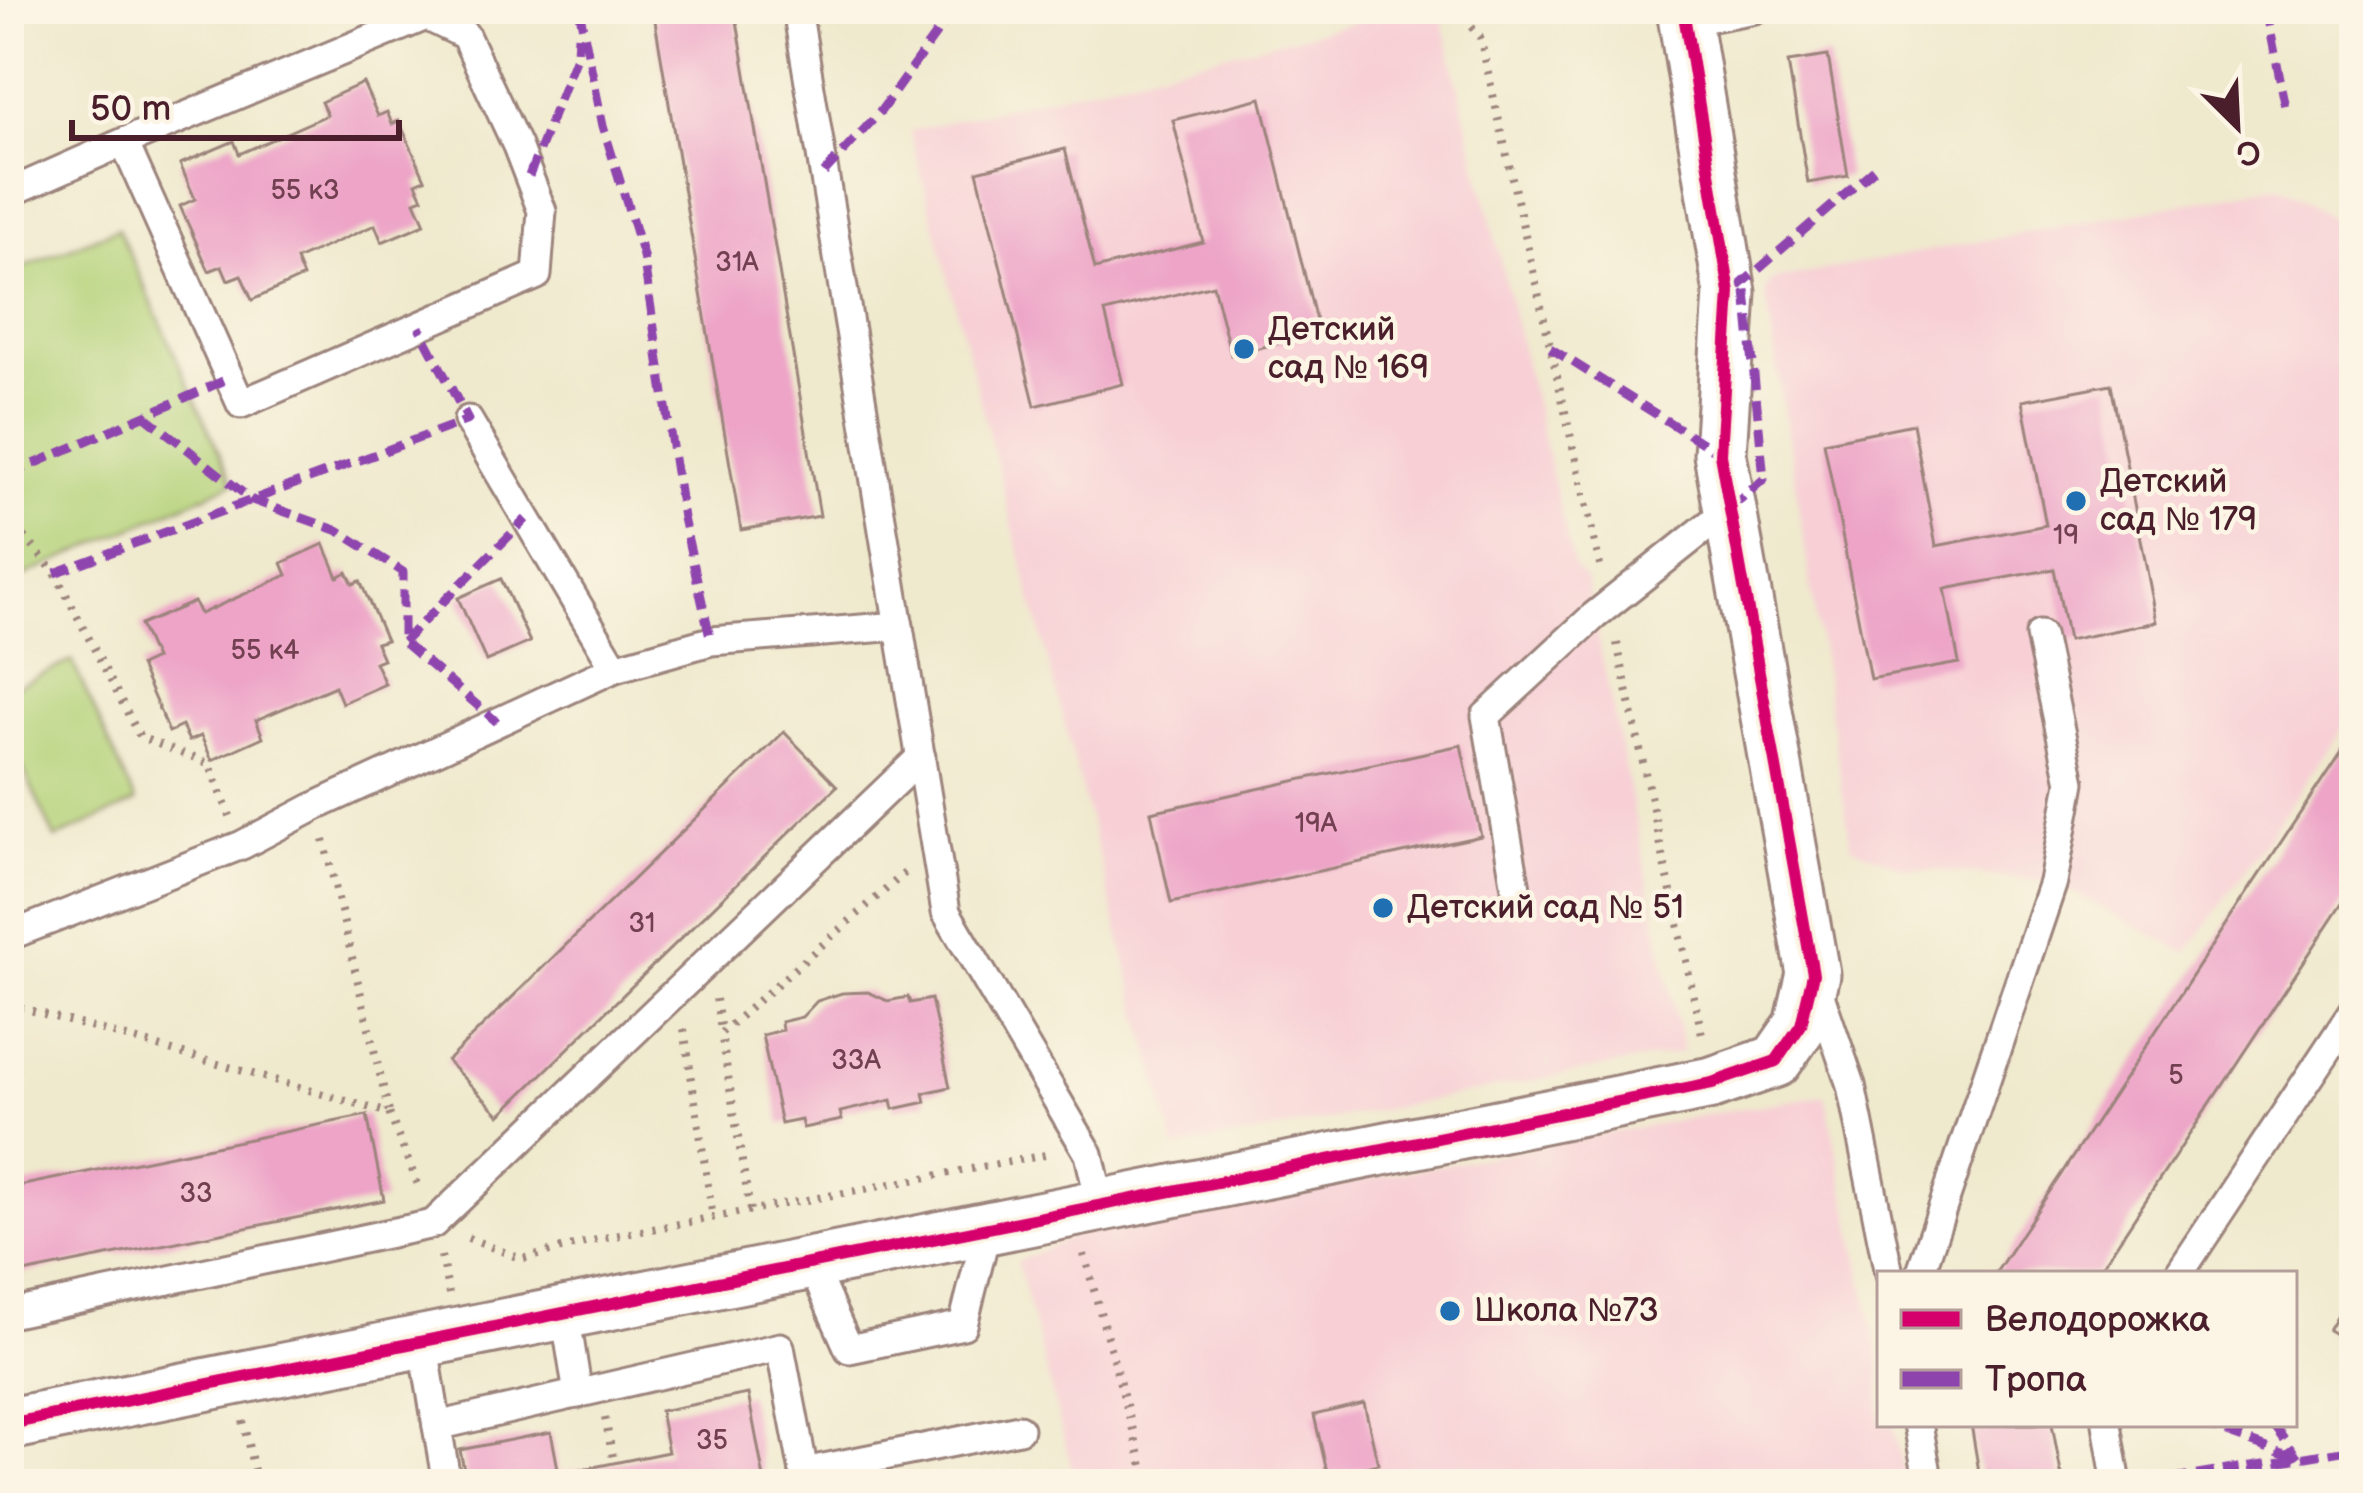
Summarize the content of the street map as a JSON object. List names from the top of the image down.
{
  "places": [
    "Детский сад № 169",
    "Детский сад № 179",
    "Детский сад № 51",
    "Школа №73"
  ],
  "house_numbers": [
    "55 к3",
    "31А",
    "19",
    "55 к4",
    "19А",
    "31",
    "33А",
    "5",
    "33",
    "35"
  ],
  "legend": ["Велодорожка", "Тропа"],
  "scale_bar": "50 m",
  "north": "bottom right"
}
